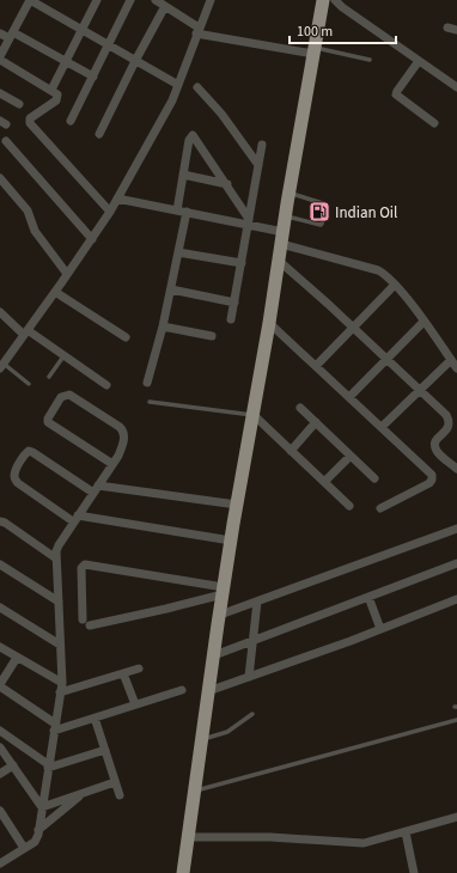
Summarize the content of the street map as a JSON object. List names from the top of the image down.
{
  "places": {
    "fuel station": ["Indian Oil"]
  },
  "scale_bar": "100 m"
}
